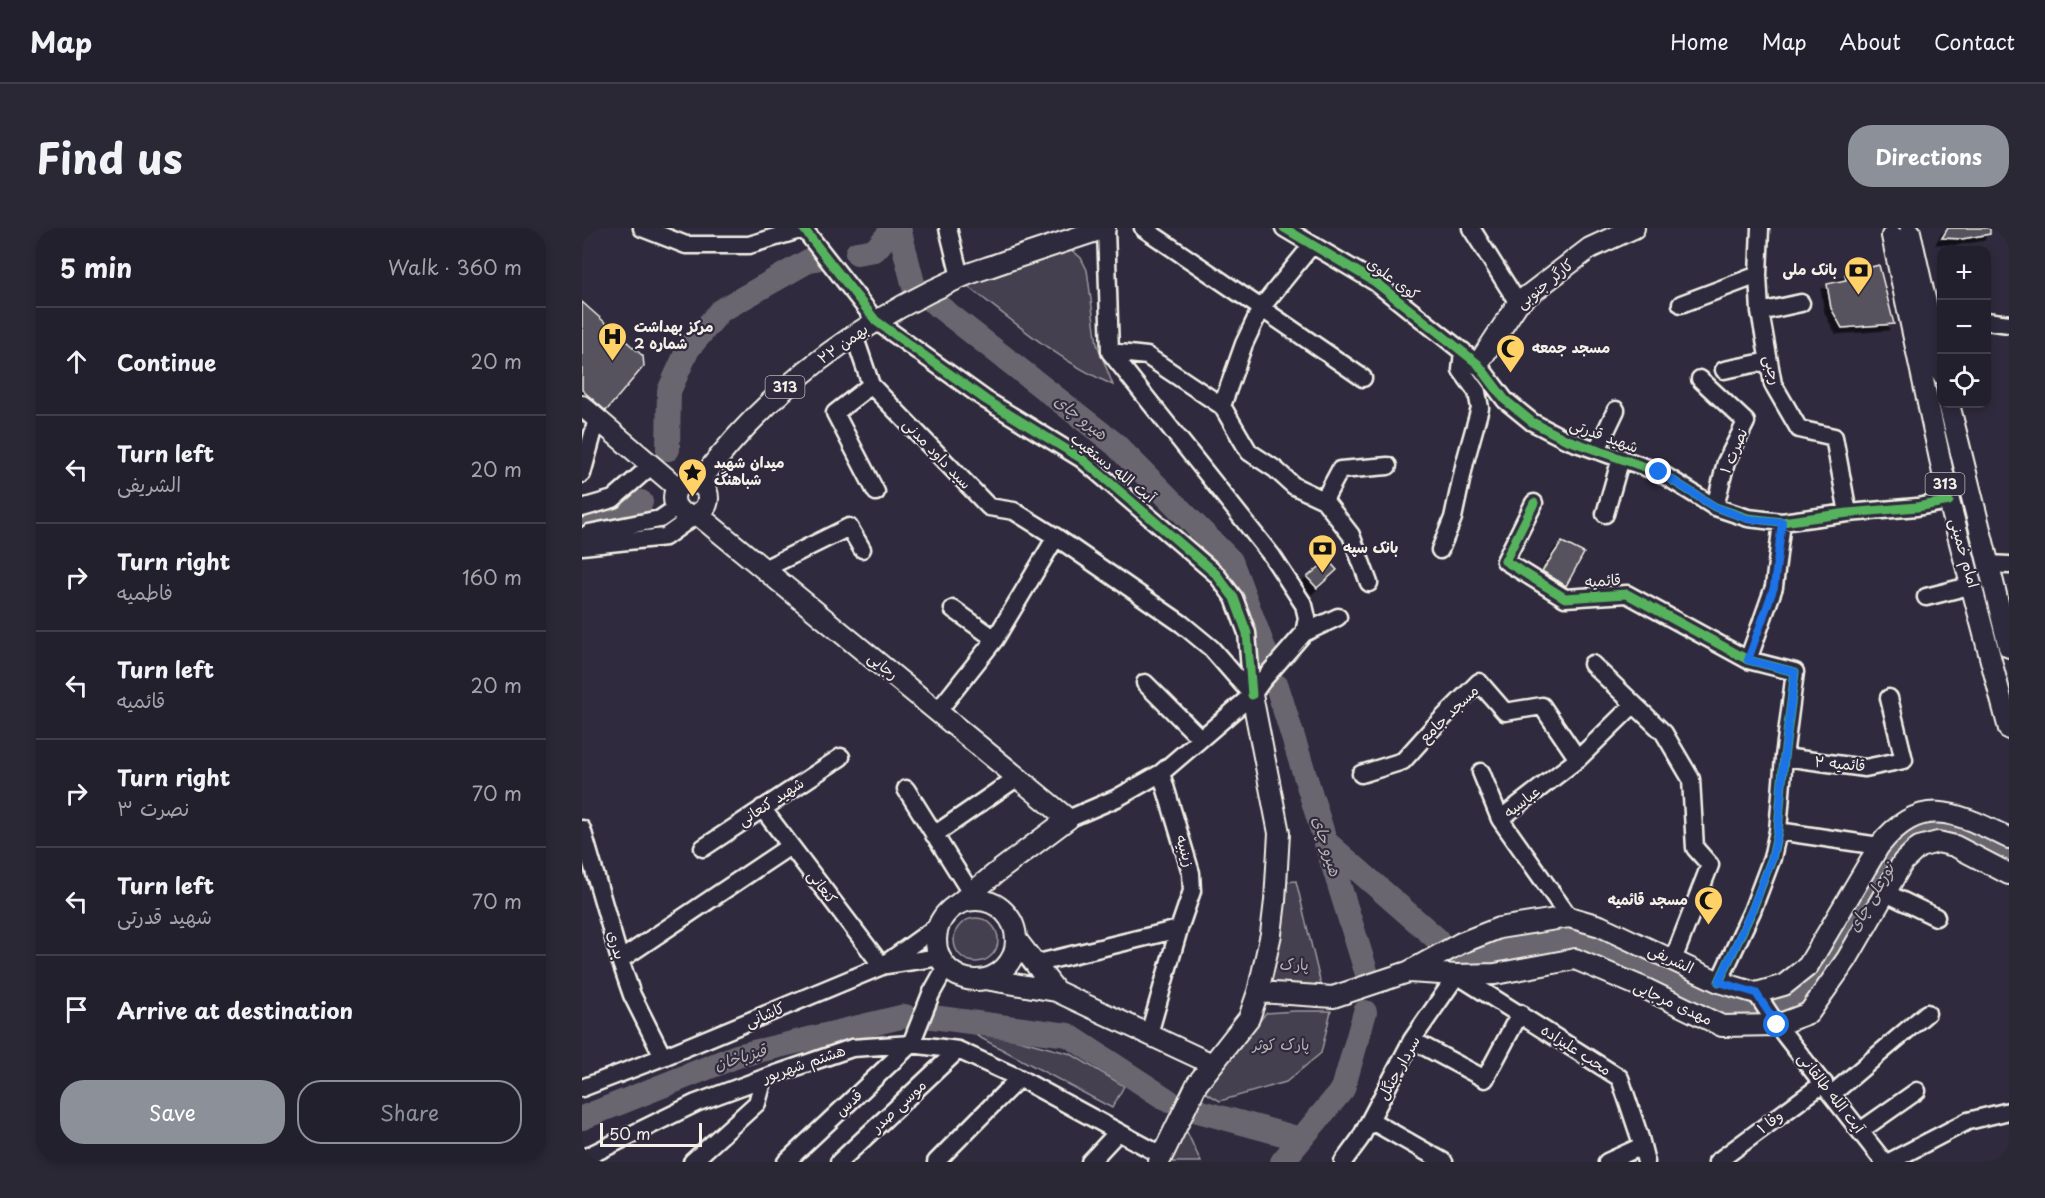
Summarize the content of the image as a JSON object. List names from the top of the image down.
{
  "streets": {
    "main road": [
      "کارگر جنوبی",
      "۲۲ بهمن",
      "313",
      "آیت الله دستغیب",
      "امام خمینی",
      "رجایی",
      "الشریفی",
      "مهدی مرجایی"
    ],
    "street": [
      "کوی علوی",
      "رجبی",
      "شهید قدرتی",
      "نصرت ۱",
      "سید داود مدنی",
      "قائمیه",
      "مسجد جامع",
      "قائمیه ۲",
      "شهید کنعانی",
      "عباسیه",
      "زینبیه",
      "کنعانی",
      "بدری",
      "کاشانی",
      "محب علیزاده",
      "هشتم شهریور",
      "سردار جنگل",
      "آیت الله طالقانی",
      "قدس",
      "موسی صدر",
      "وفا ۱"
    ]
  },
  "crossings": [
    ["کوی علوی", "کارگر جنوبی"],
    ["کوی علوی", "شهید قدرتی"],
    ["کارگر جنوبی", "شهید قدرتی"],
    ["۲۲ بهمن", "313"],
    ["۲۲ بهمن", "سید داود مدنی"],
    ["۲۲ بهمن", "آیت الله دستغیب"],
    ["۲۲ بهمن", "رجایی"],
    ["رجبی", "شهید قدرتی"],
    ["313", "آیت الله دستغیب"],
    ["شهید قدرتی", "نصرت ۱"],
    ["شهید قدرتی", "امام خمینی"],
    ["سید داود مدنی", "آیت الله دستغیب"],
    ["آیت الله دستغیب", "هشتم شهریور"],
    ["قائمیه", "قائمیه ۲"],
    ["مسجد جامع", "عباسیه"],
    ["شهید کنعانی", "کنعانی"],
    ["عباسیه", "الشریفی"],
    ["کنعانی", "کاشانی"],
    ["بدری", "کاشانی"],
    ["الشریفی", "مهدی مرجایی"],
    ["الشریفی", "آیت الله طالقانی"],
    ["مهدی مرجایی", "محب علیزاده"],
    ["مهدی مرجایی", "سردار جنگل"],
    ["مهدی مرجایی", "آیت الله طالقانی"],
    ["محب علیزاده", "سردار جنگل"],
    ["هشتم شهریور", "قدس"],
    ["هشتم شهریور", "موسی صدر"],
    ["آیت الله طالقانی", "وفا ۱"]
  ],
  "water": ["هیرو چای", "نورعلی چای", "قیزباخان"],
  "parks": ["پارک", "پارک کوثر"],
  "places": {
    "bank": ["بانک ملی", "بانک سپه"],
    "hospital": ["مرکز بهداشت شماره 2"],
    "mosque": ["مسجد جمعه", "مسجد قائمیه"],
    "place": ["میدان شهید شباهنگ"]
  },
  "scale_bar": "50 m",
  "page": {
    "header": "Map",
    "nav": [
      "Home",
      "Map",
      "About",
      "Contact"
    ],
    "title": "Find us",
    "buttons": [
      "Directions",
      ["Save", "Share"]
    ],
    "heading": ["5 min", "Walk · 360 m"],
    "map_buttons": ["+", "−"],
    "list": [
      ["Continue", "20 m"],
      ["Turn left", "الشریفی", "20 m"],
      ["Turn right", "فاطمیه", "160 m"],
      ["Turn left", "قائمیه", "20 m"],
      ["Turn right", "نصرت ۳", "70 m"],
      ["Turn left", "شهید قدرتی", "70 m"],
      "Arrive at destination"
    ],
    "scale": "50 m"
  }
}
